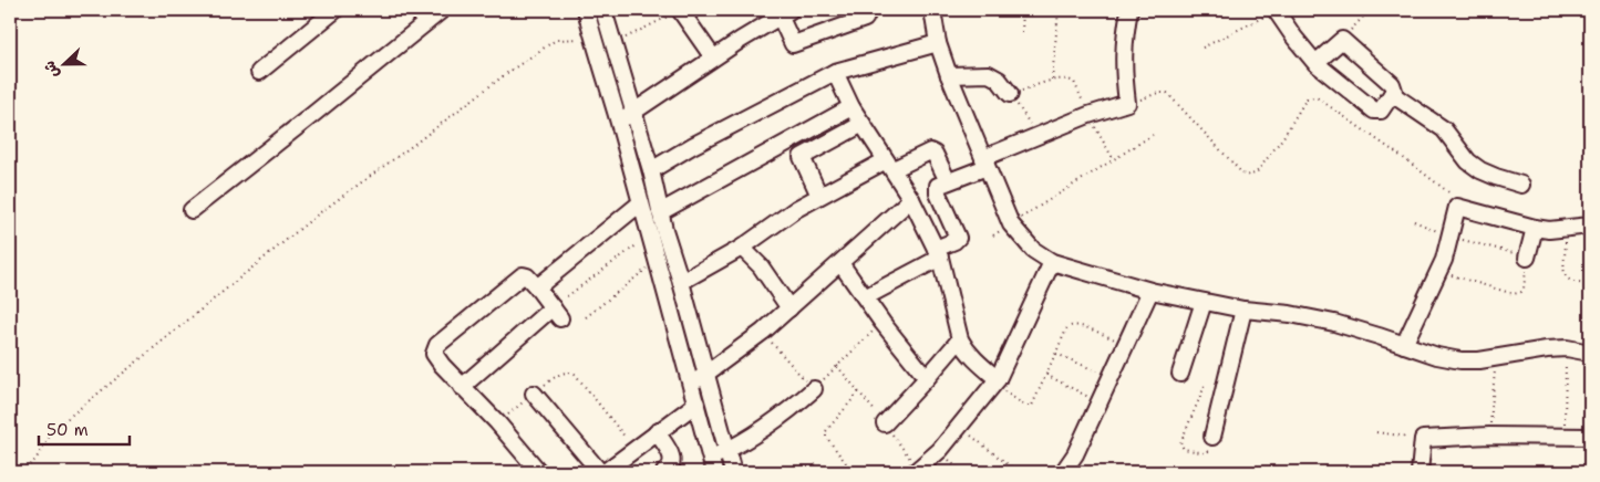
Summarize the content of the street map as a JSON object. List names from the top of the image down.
{
  "scale_bar": "50 m",
  "north": "left"
}
